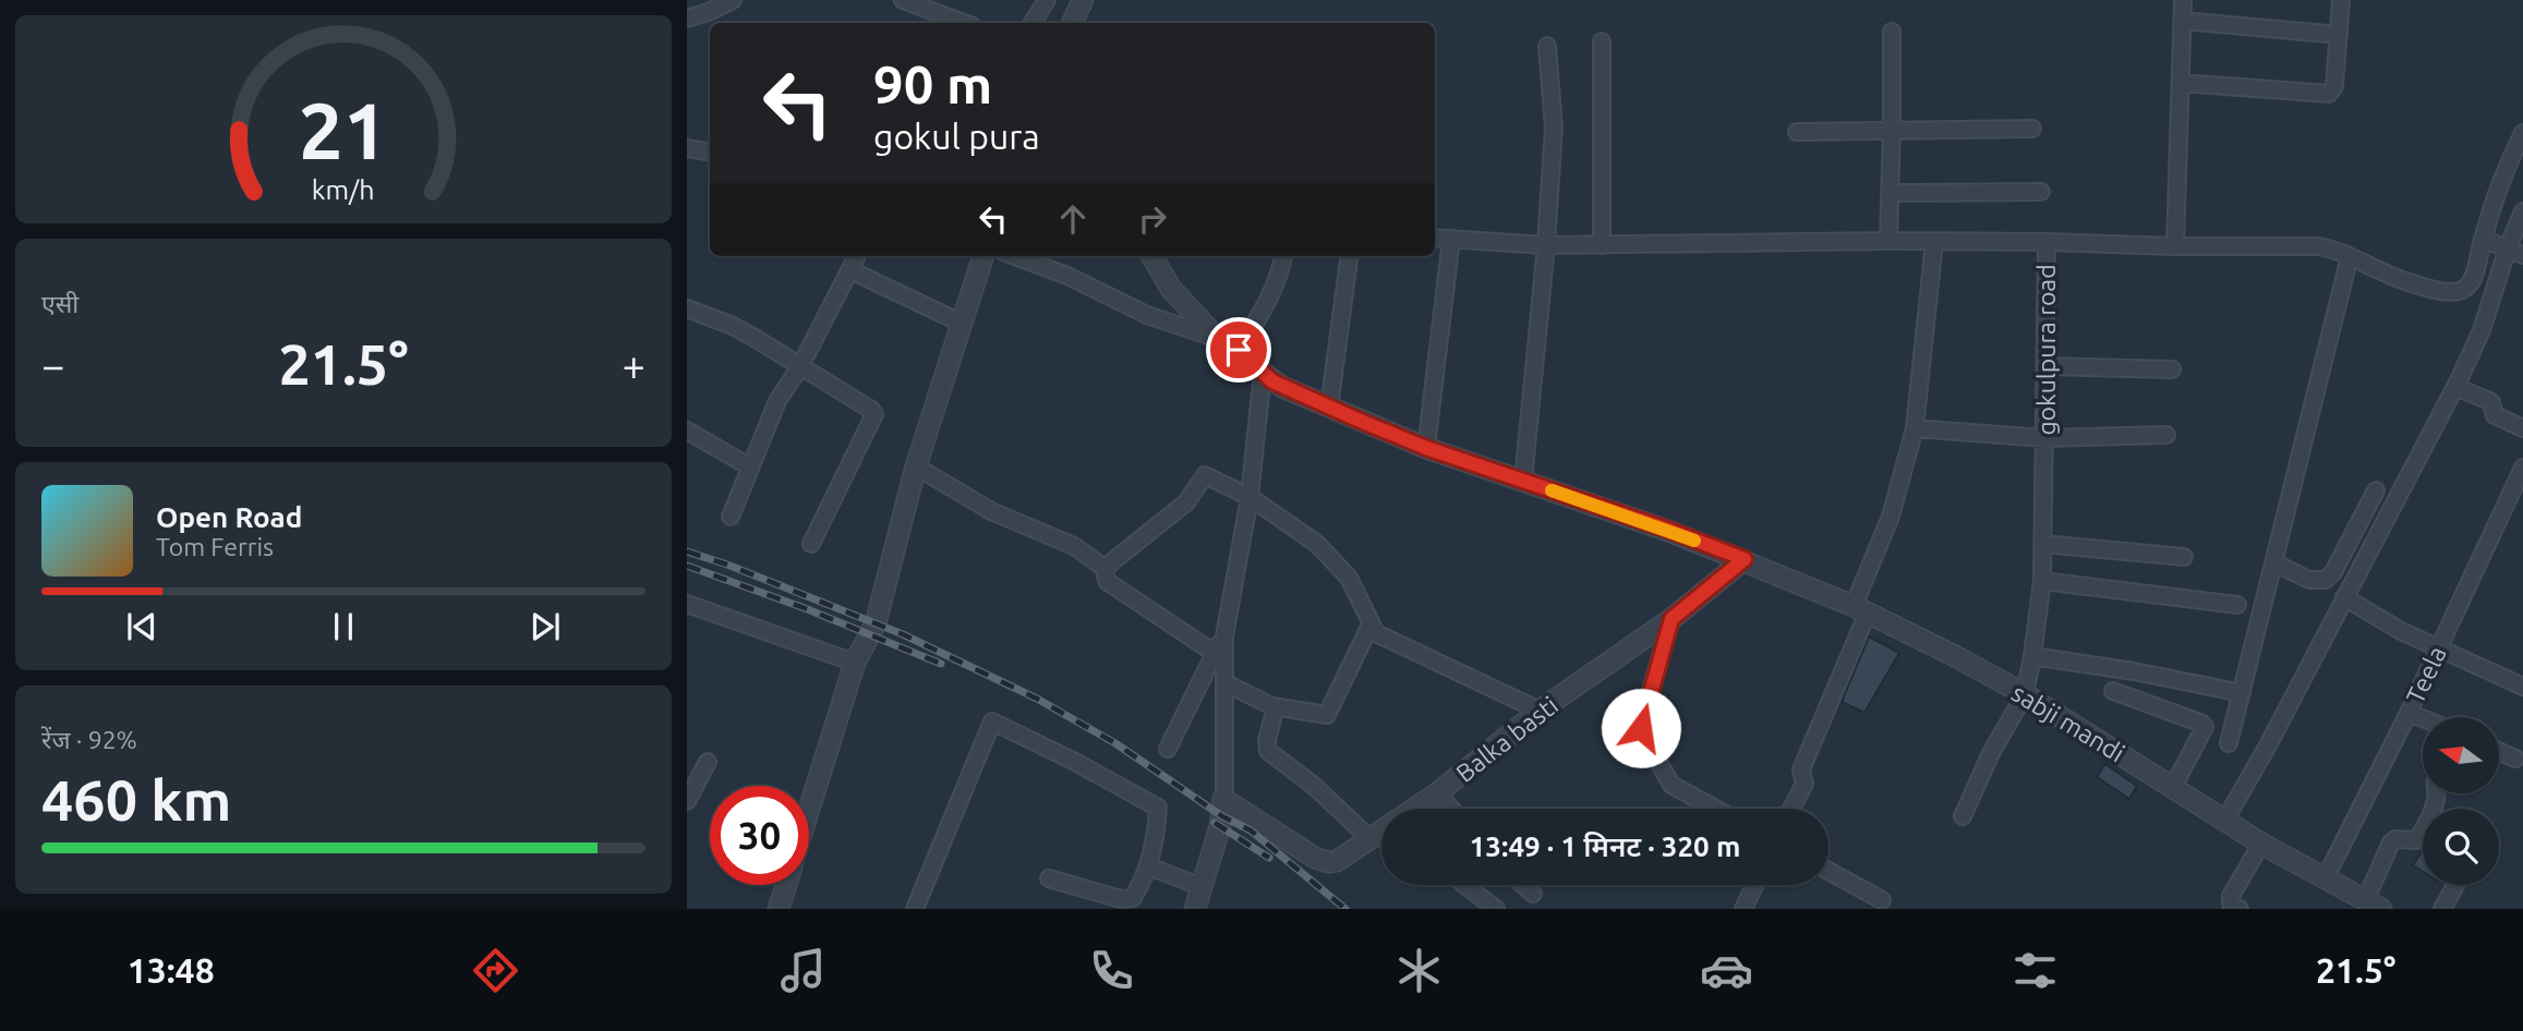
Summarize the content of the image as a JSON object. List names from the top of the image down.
{
  "streets": {
    "street": [
      "gokulpura road",
      "Teela",
      "sabji mandi",
      "Balka basti"
    ]
  },
  "crossings": [
    ["gokulpura road", "sabji mandi"],
    ["Teela", "sabji mandi"],
    ["sabji mandi", "Balka basti"]
  ],
  "north": "left",
  "page": {
    "turn": ["90 m", "gokul pura"],
    "tile": [
      "एसी",
      ["रेंज · 92%", "460 km"]
    ],
    "heat": ["−", "21.5°", "+"],
    "song": ["Open Road", "Tom Ferris"],
    "limit": "30",
    "trip": "13:49 · 1 मिनट · 320 m",
    "tabs": ["13:48", "21.5°"],
    "gauge": ["21", "km/h"]
  }
}
